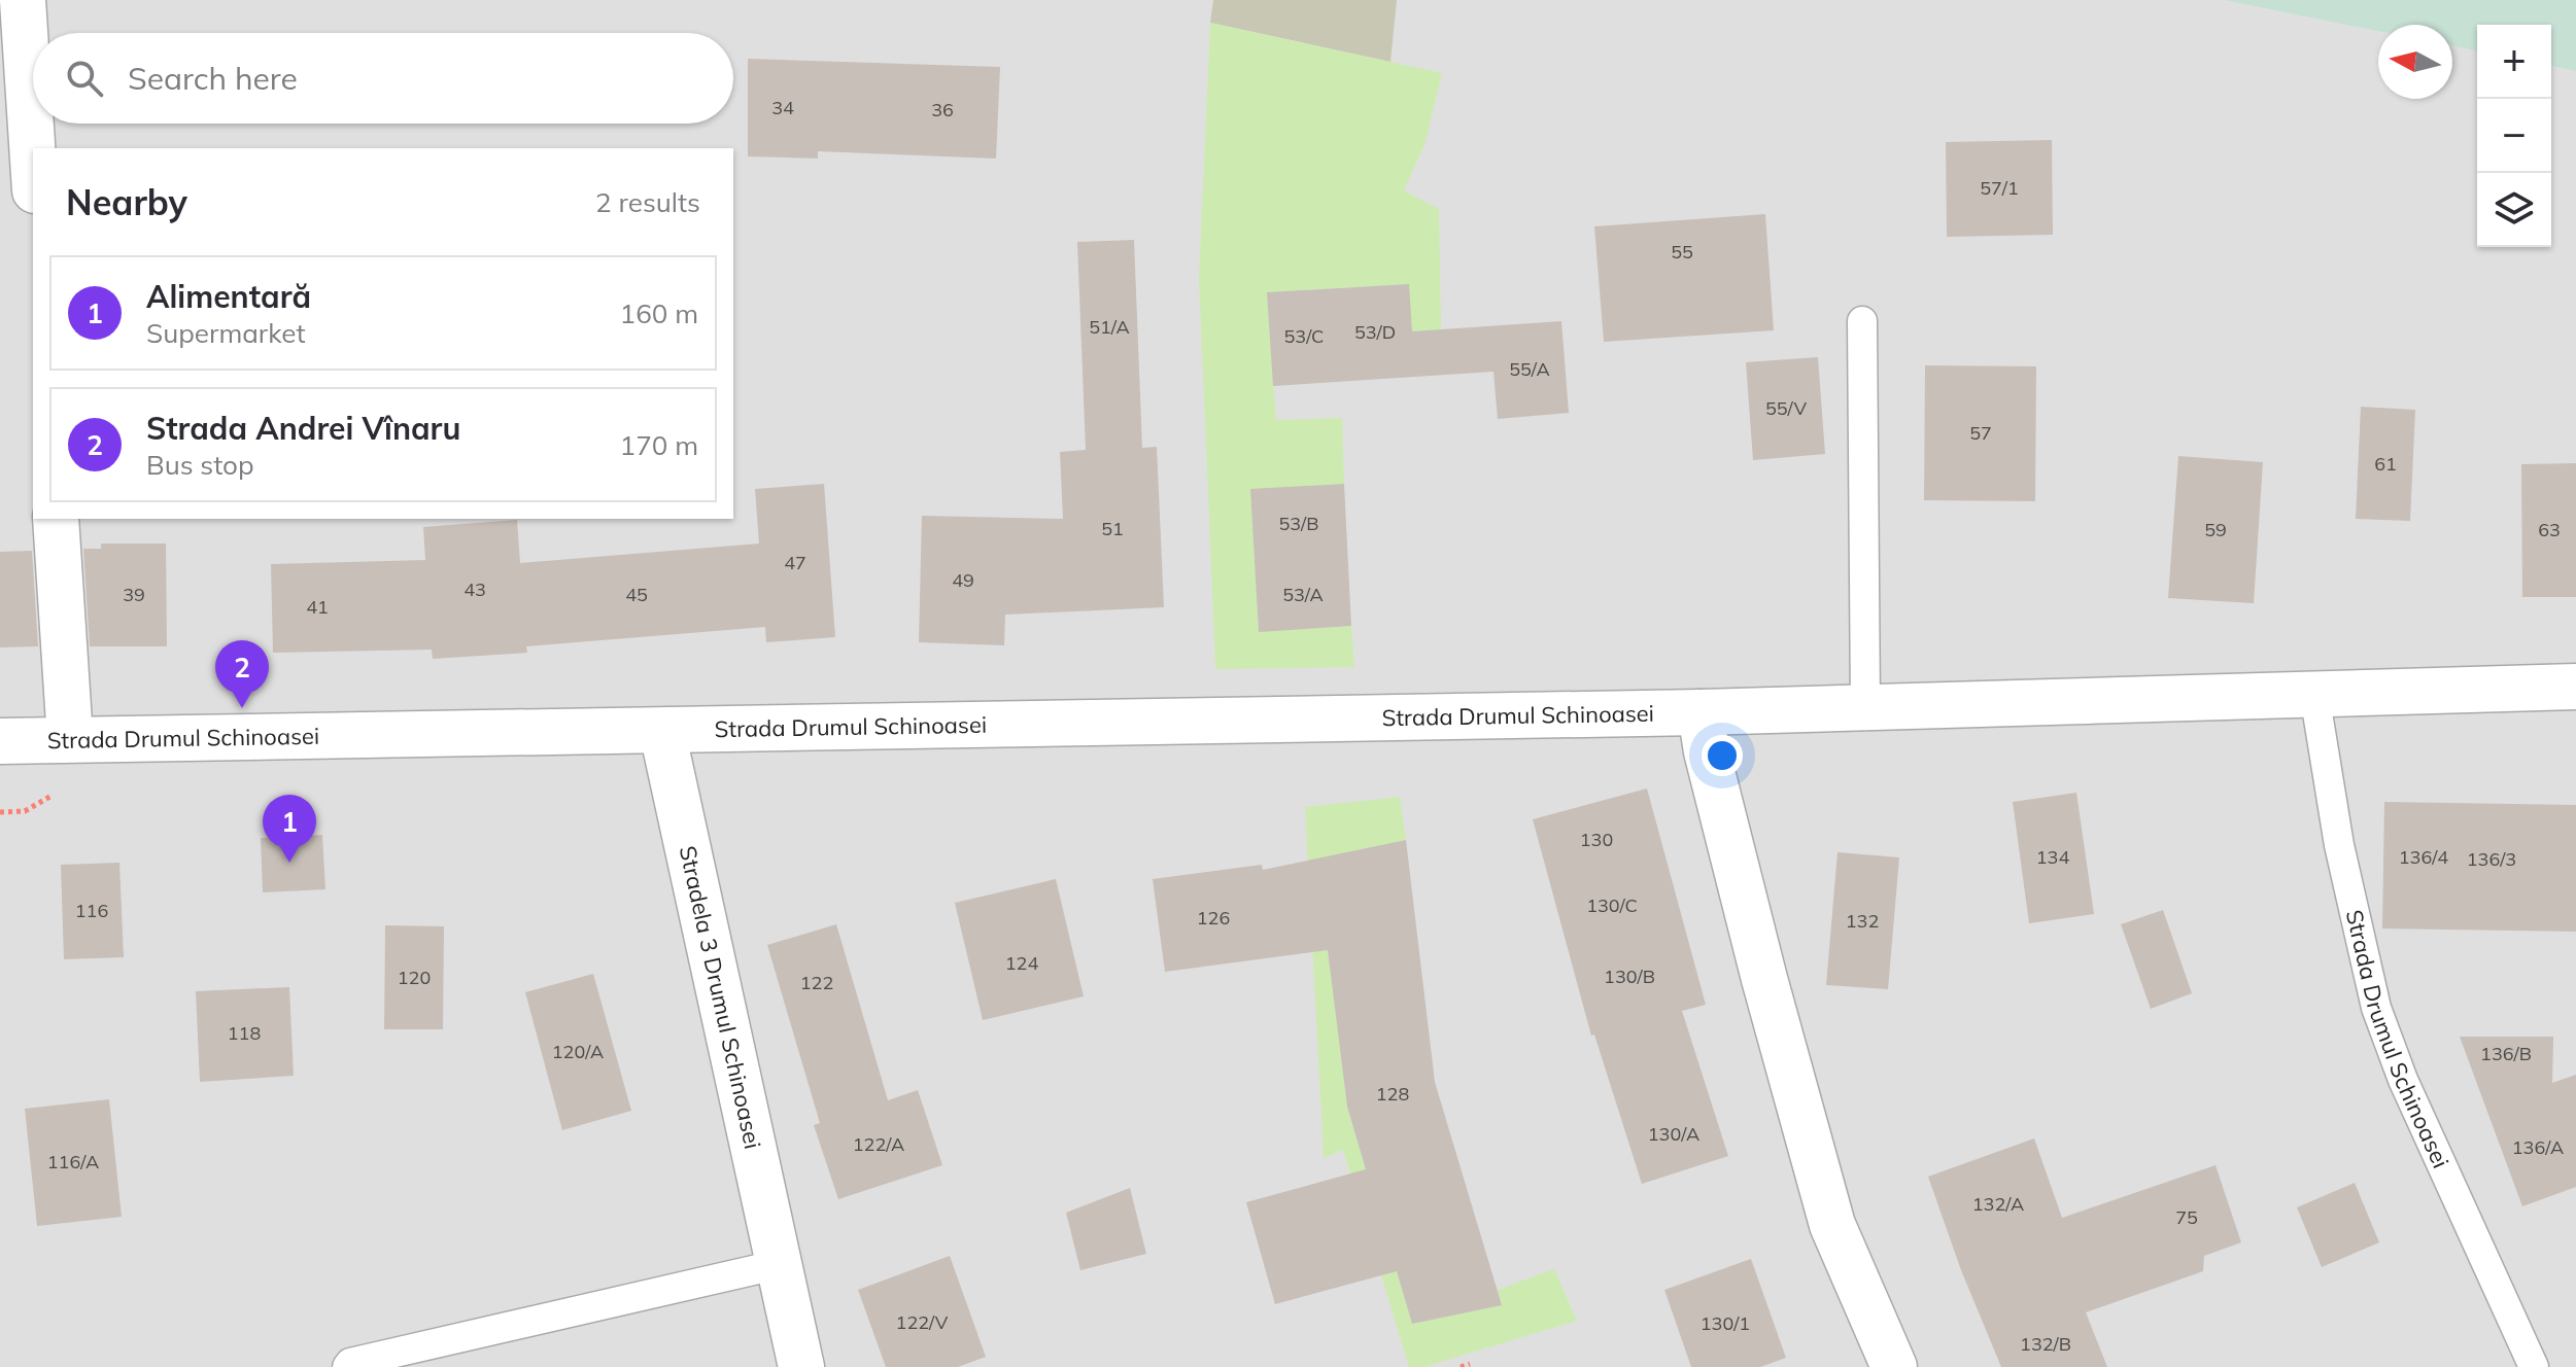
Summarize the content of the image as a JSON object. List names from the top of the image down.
{
  "streets": {
    "street": ["Strada Drumul Schinoasei", "Stradela 3 Drumul Schinoasei"]
  },
  "crossings": [
    ["Strada Drumul Schinoasei", "Stradela 3 Drumul Schinoasei"]
  ],
  "house_numbers": [
    "34",
    "36",
    "57/1",
    "55",
    "51/A",
    "53/D",
    "53/C",
    "55/A",
    "55/V",
    "57",
    "61",
    "53/B",
    "51",
    "59",
    "63",
    "47",
    "49",
    "43",
    "39",
    "45",
    "53/A",
    "41",
    "130",
    "134",
    "136/4",
    "136/3",
    "130/C",
    "116",
    "126",
    "132",
    "124",
    "130/B",
    "120",
    "122",
    "118",
    "120/A",
    "136/B",
    "128",
    "130/A",
    "122/A",
    "136/A",
    "116/A",
    "132/A",
    "75",
    "122/V",
    "130/1",
    "132/B"
  ],
  "north": "left",
  "page": {
    "map_buttons": ["+", "−"],
    "search": "Search here",
    "heading": ["Nearby", "2 results"],
    "list": [
      {
        "mark": "1",
        "name": "Alimentară",
        "note": "Supermarket",
        "value": "160 m"
      },
      {
        "mark": "2",
        "name": "Strada Andrei Vînaru",
        "note": "Bus stop",
        "value": "170 m"
      }
    ],
    "pins": ["2", "1"]
  }
}
